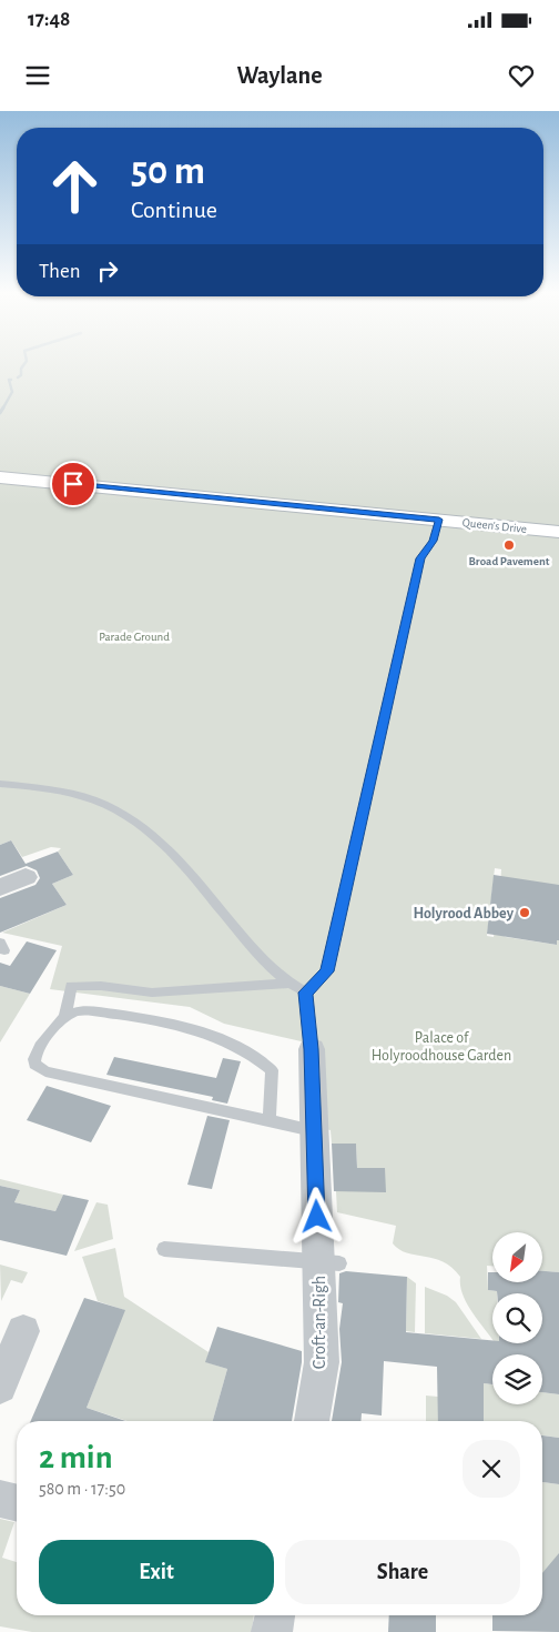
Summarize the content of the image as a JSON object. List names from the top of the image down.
{
  "streets": {
    "street": ["Queen's Drive", "Croft-an-Righ"]
  },
  "parks": ["Parade Ground", "Palace of Holyroodhouse Garden"],
  "places": ["Broad Pavement", "Holyrood Abbey"],
  "north": "bottom left",
  "page": {
    "status": "17:48",
    "header": "Waylane",
    "turn": ["50 m", "Continue"],
    "then": "Then",
    "heading": ["2 min", "580 m · 17:50"],
    "buttons": ["Exit", "Share"]
  }
}
